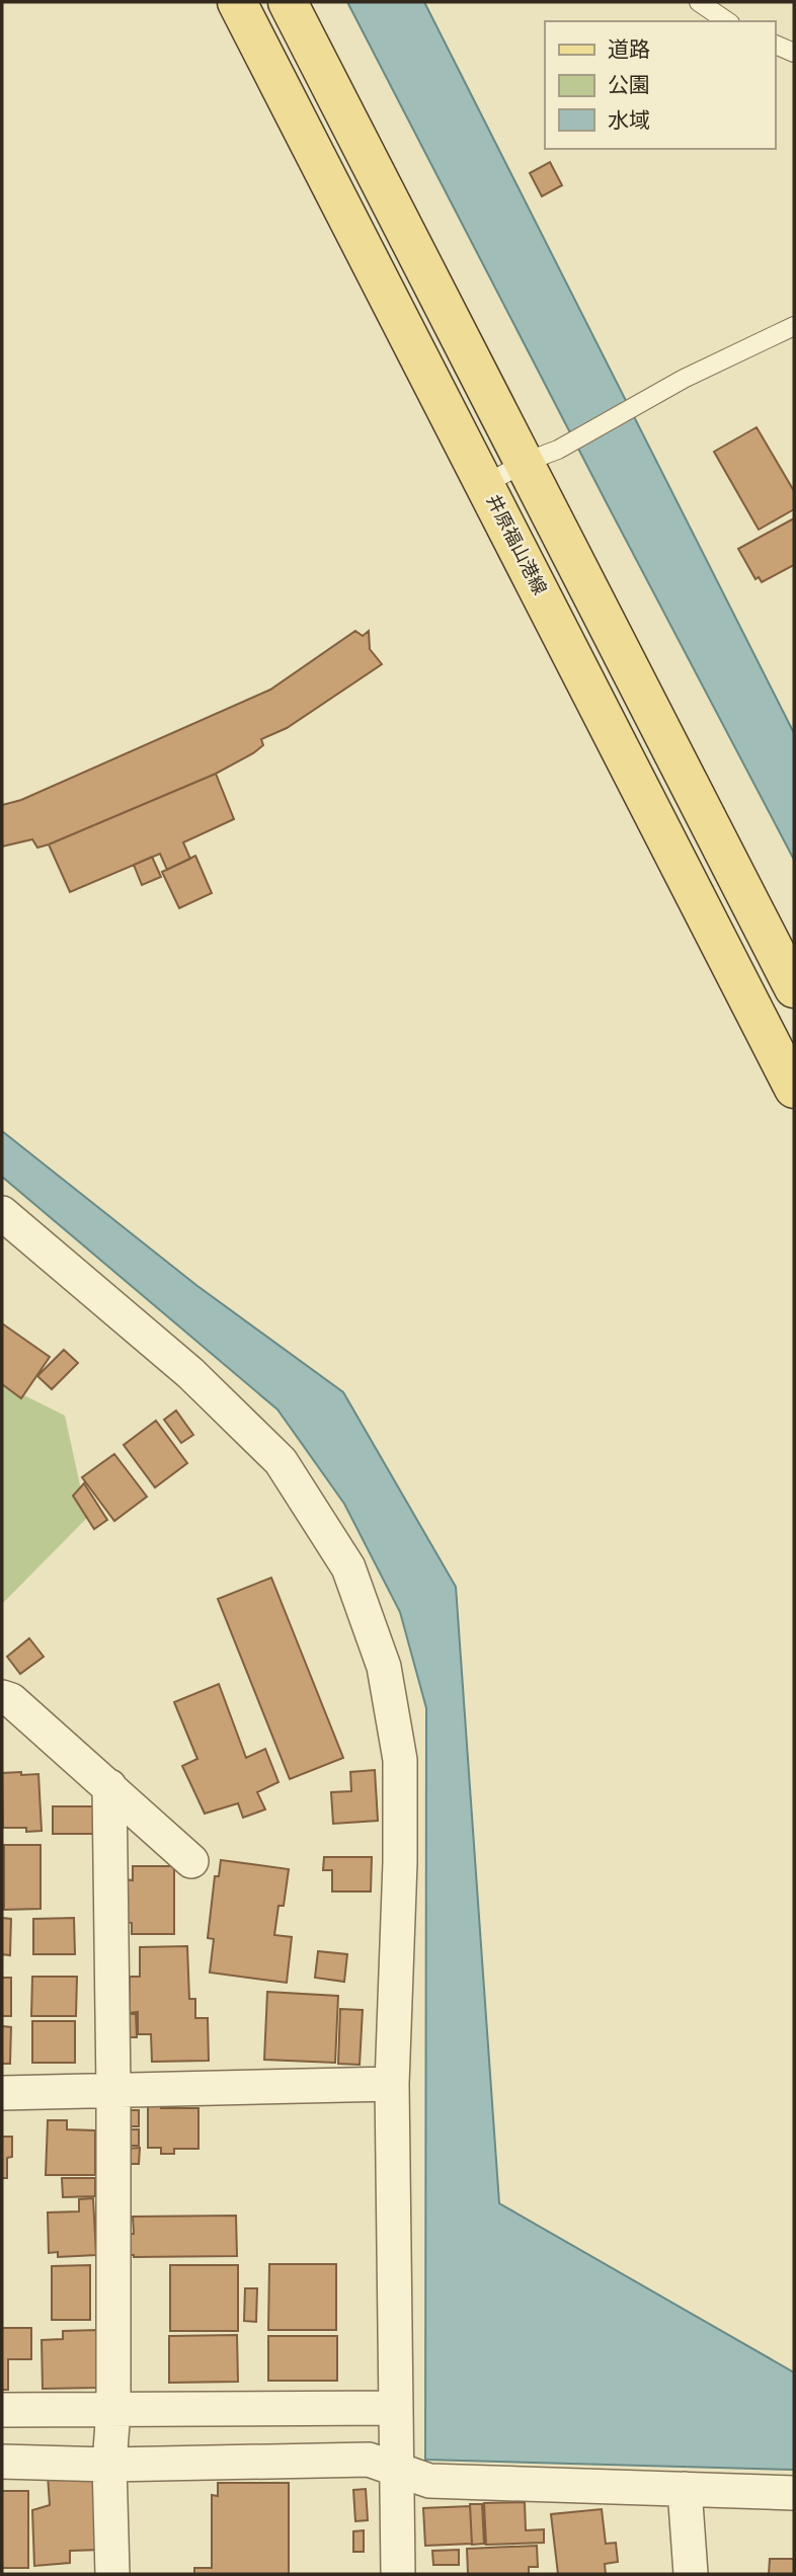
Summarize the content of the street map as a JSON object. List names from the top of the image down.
{
  "streets": {
    "main road": ["井原福山港線"]
  },
  "legend": ["道路", "公園", "水域"]
}
